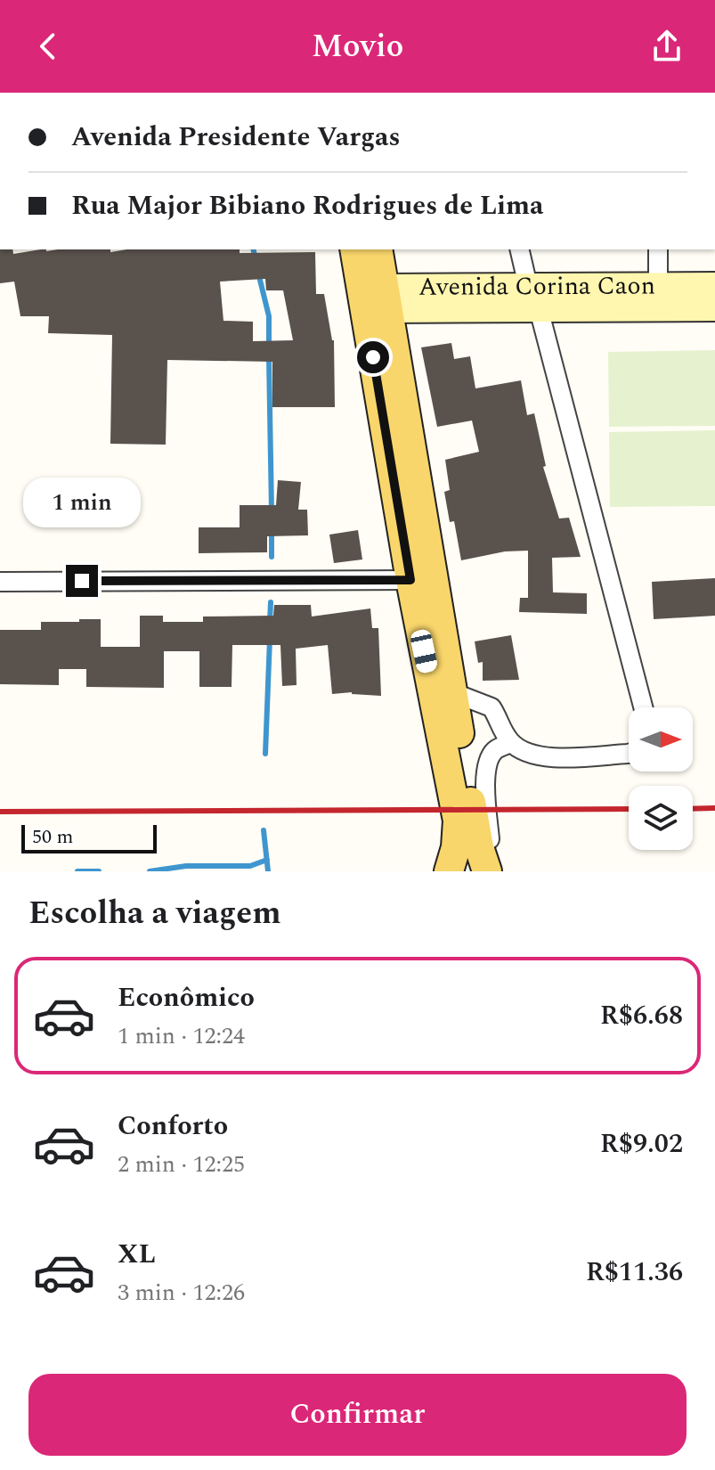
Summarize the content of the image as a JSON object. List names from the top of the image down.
{
  "streets": {
    "main road": ["Avenida Corina Caon"]
  },
  "scale_bar": "50 m",
  "north": "right",
  "page": {
    "header": "Movio",
    "banner": ["Avenida Presidente Vargas", "Rua Major Bibiano Rodrigues de Lima"],
    "bubble": "1 min",
    "scale": "50 m",
    "heading": "Escolha a viagem",
    "list": [
      {
        "name": "Econômico",
        "note": "1 min · 12:24",
        "value": "R$6.68"
      },
      {
        "name": "Conforto",
        "note": "2 min · 12:25",
        "value": "R$9.02"
      },
      {
        "name": "XL",
        "note": "3 min · 12:26",
        "value": "R$11.36"
      }
    ],
    "buttons": "Confirmar"
  }
}
